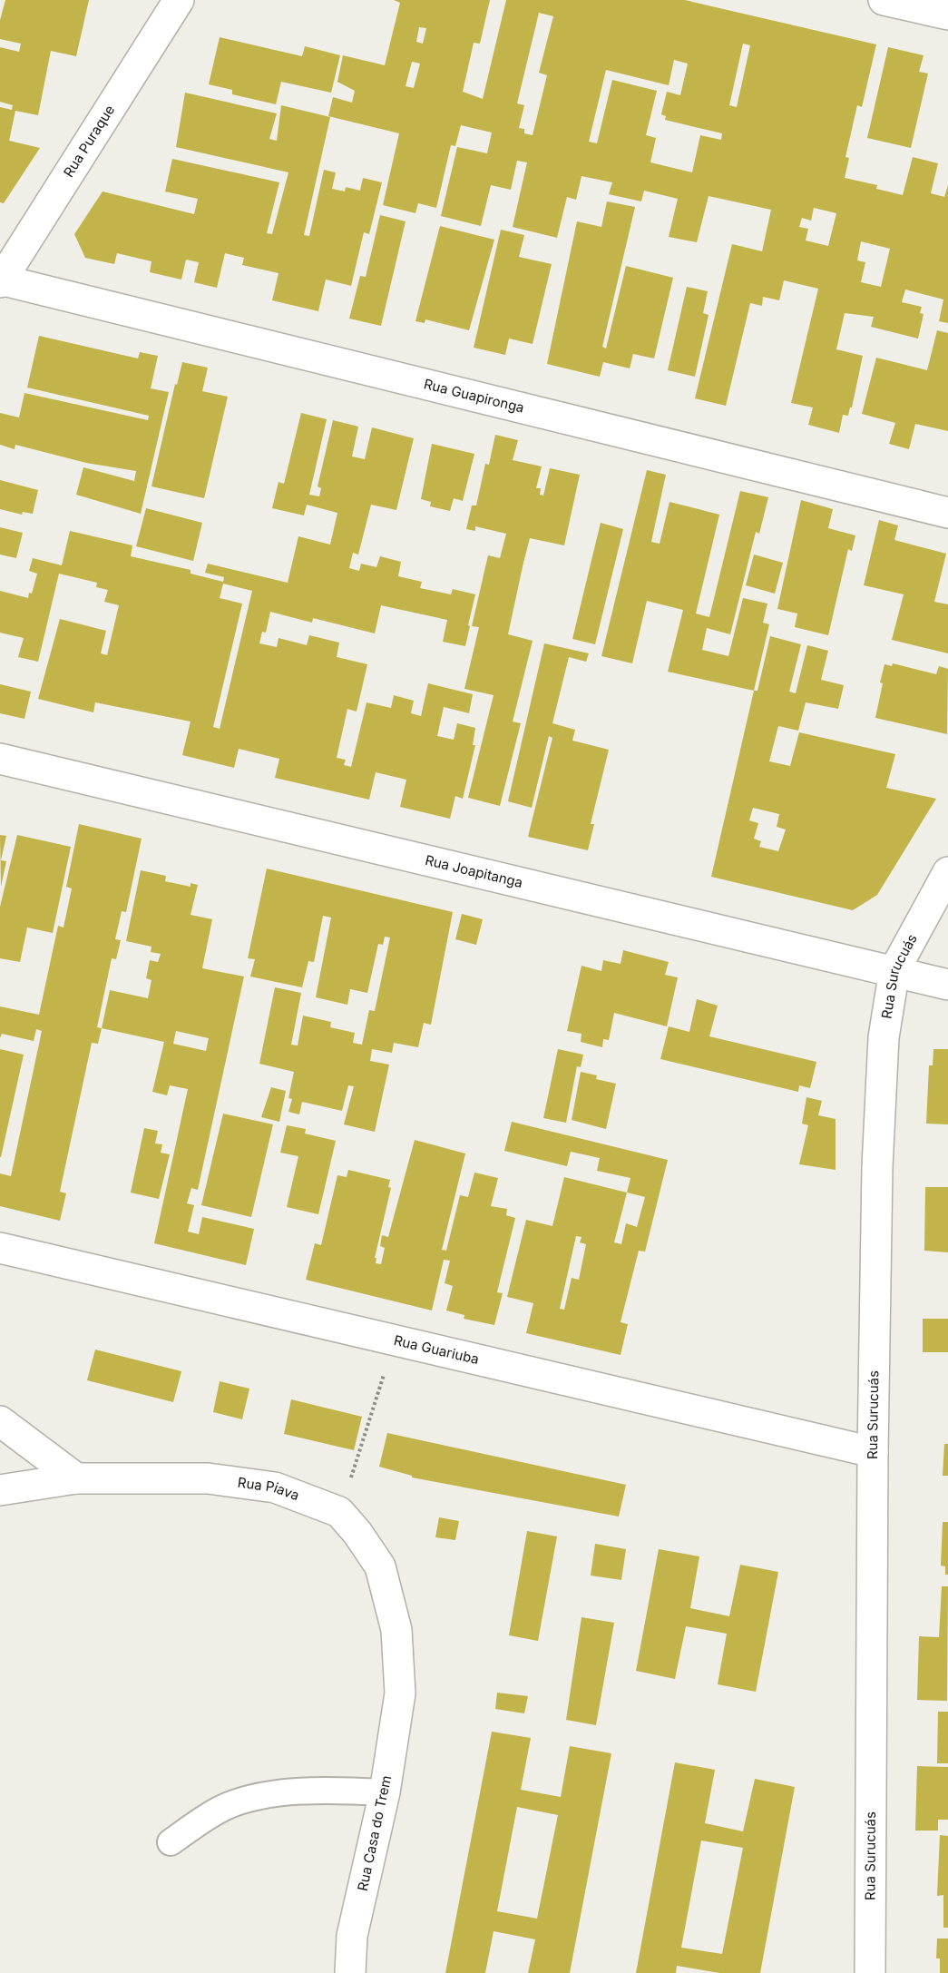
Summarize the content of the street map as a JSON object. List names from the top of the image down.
{
  "streets": {
    "street": [
      "Rua Puraque",
      "Rua Guapironga",
      "Rua Joapitanga",
      "Rua Surucuás",
      "Rua Guariuba",
      "Rua Piava",
      "Rua Casa do Trem"
    ]
  },
  "crossings": [
    ["Rua Puraque", "Rua Guapironga"],
    ["Rua Joapitanga", "Rua Surucuás"],
    ["Rua Surucuás", "Rua Guariuba"],
    ["Rua Piava", "Rua Casa do Trem"]
  ]
}
